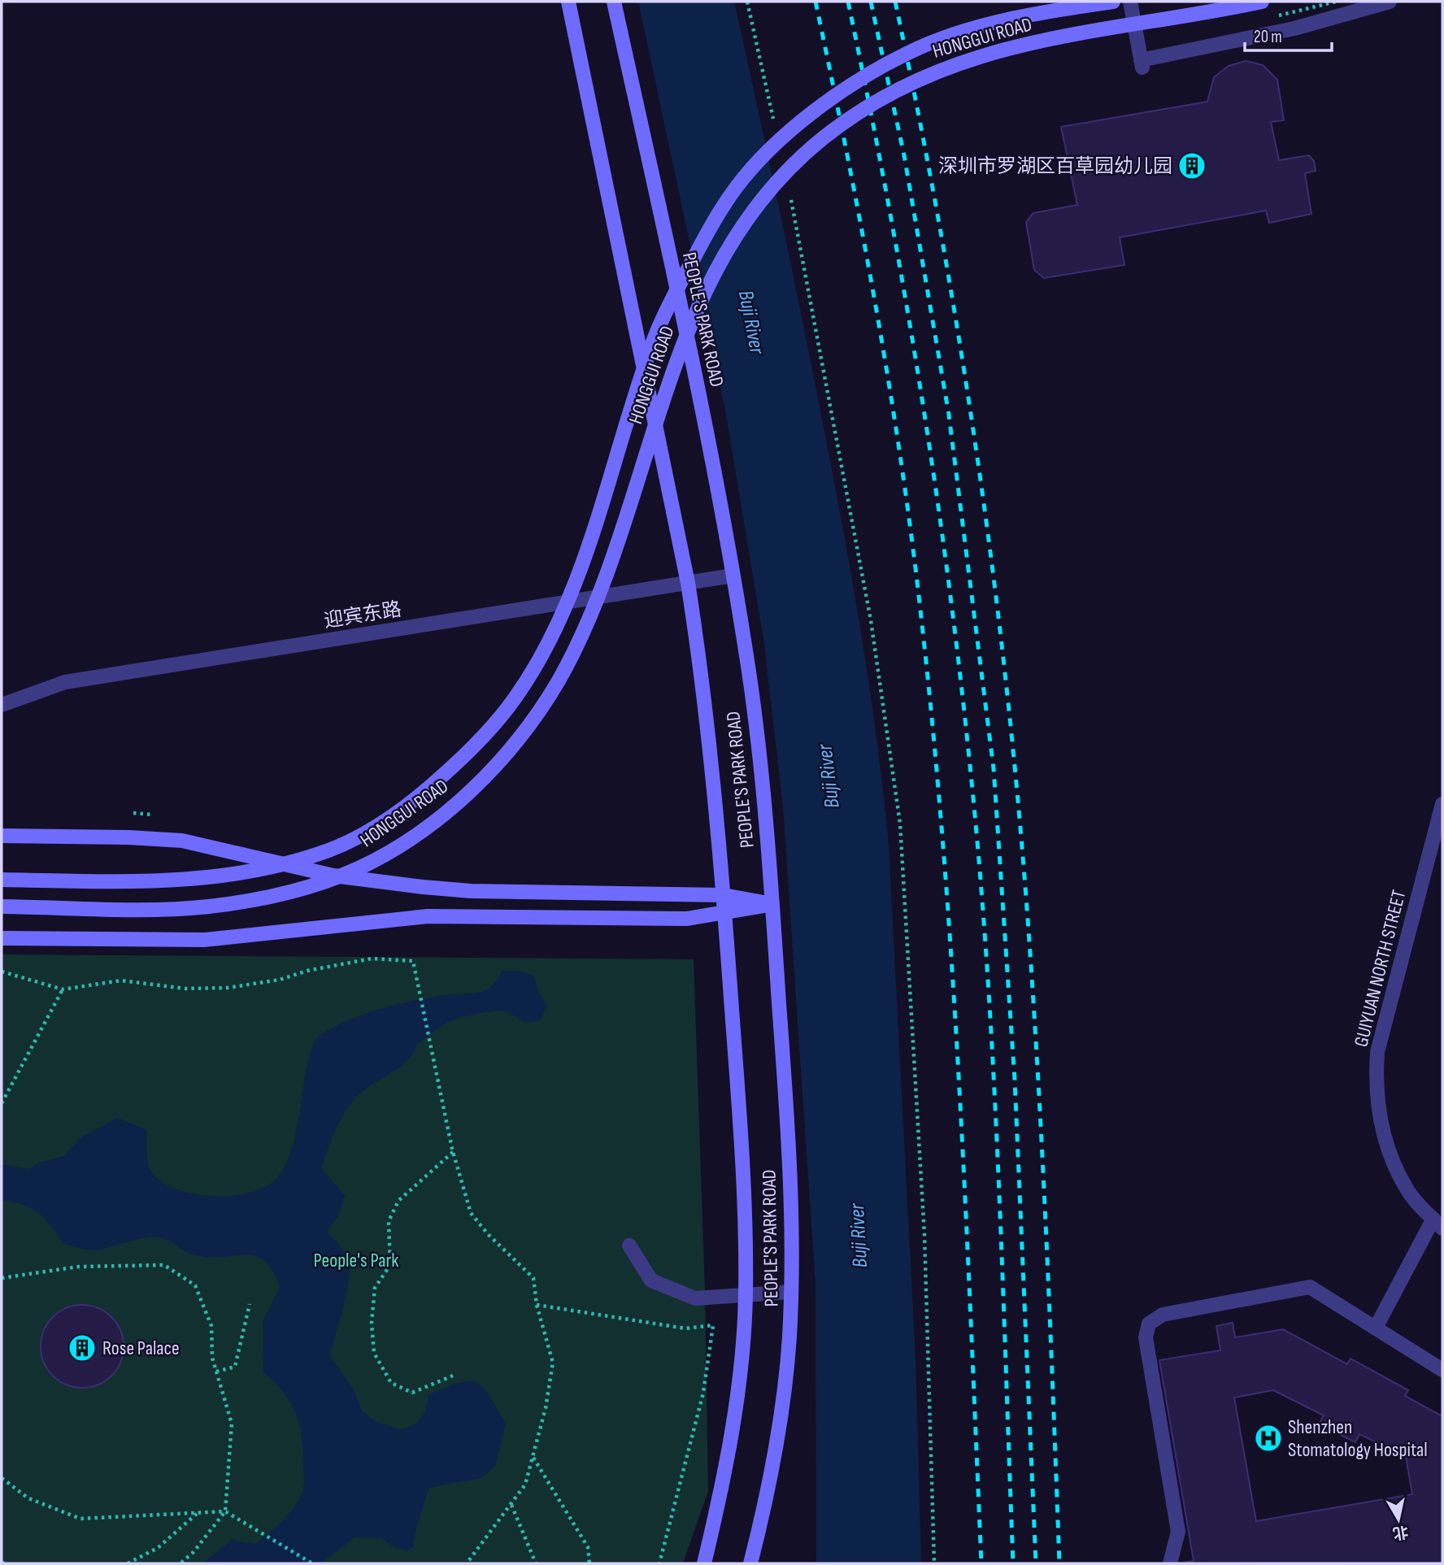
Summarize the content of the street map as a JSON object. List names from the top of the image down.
{
  "streets": {
    "main road": ["HONGGUI ROAD", "PEOPLE'S PARK ROAD"],
    "street": ["迎宾东路", "GUIYUAN NORTH STREET"]
  },
  "crossings": [
    ["HONGGUI ROAD", "PEOPLE'S PARK ROAD"],
    ["PEOPLE'S PARK ROAD", "迎宾东路"]
  ],
  "water": ["Buji River"],
  "parks": ["People's Park"],
  "places": {
    "building": ["深圳市罗湖区百草园幼儿园", "Rose Palace"],
    "hospital": ["Shenzhen Stomatology Hospital"]
  },
  "scale_bar": "20 m",
  "north": "bottom"
}
